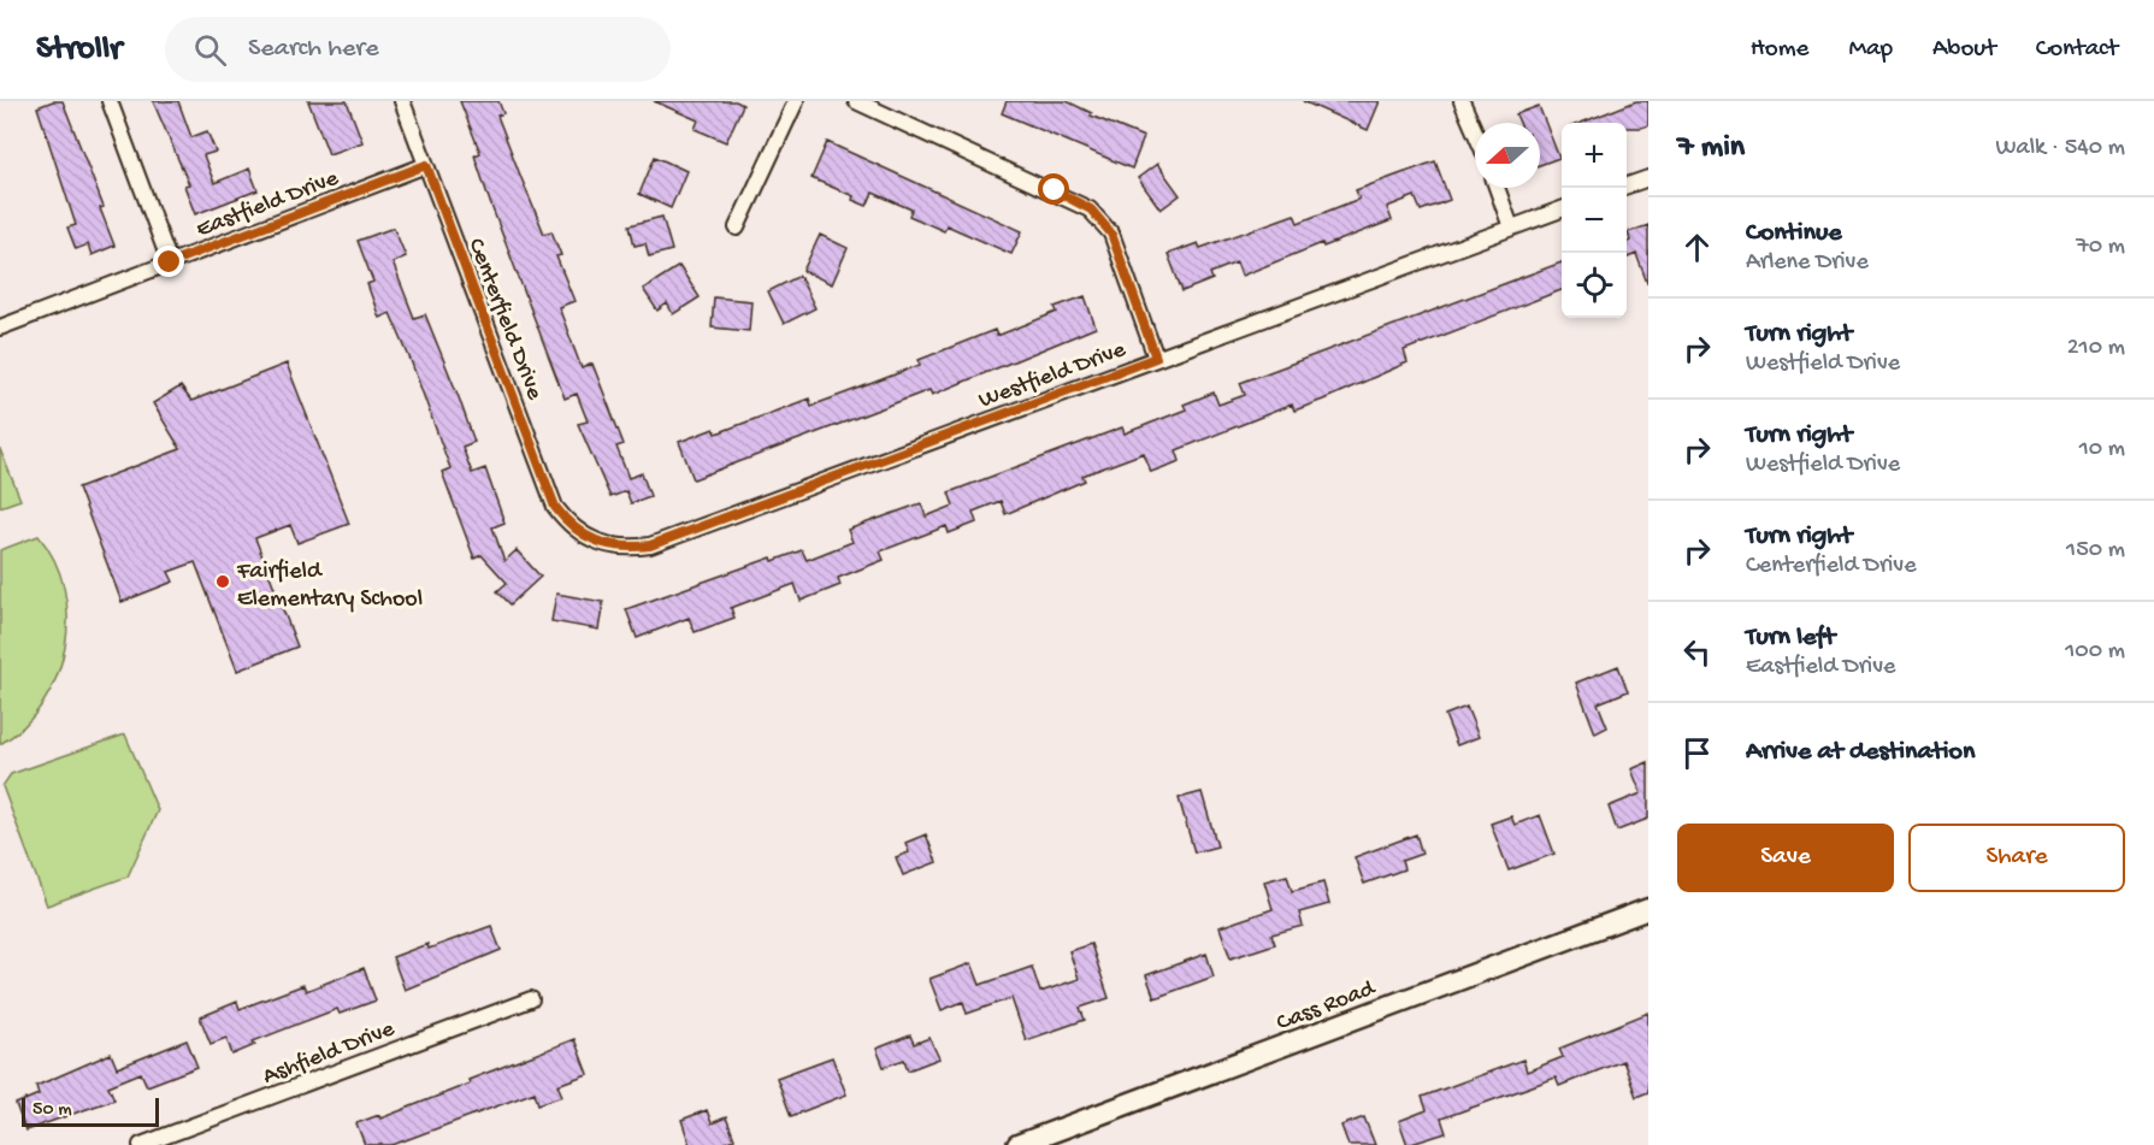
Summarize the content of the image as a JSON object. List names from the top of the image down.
{
  "streets": {
    "street": [
      "Eastfield Drive",
      "Centerfield Drive",
      "Westfield Drive",
      "Cass Road",
      "Ashfield Drive"
    ]
  },
  "crossings": [
    ["Eastfield Drive", "Centerfield Drive"],
    ["Centerfield Drive", "Westfield Drive"]
  ],
  "places": ["Fairfield Elementary School"],
  "scale_bar": "50 m",
  "north": "left",
  "page": {
    "header": "Strollr",
    "search": "Search here",
    "nav": [
      "Home",
      "Map",
      "About",
      "Contact"
    ],
    "heading": ["7 min", "Walk · 540 m"],
    "map_buttons": ["+", "−"],
    "list": [
      ["Continue", "Arlene Drive", "70 m"],
      ["Turn right", "Westfield Drive", "210 m"],
      ["Turn right", "Westfield Drive", "10 m"],
      ["Turn right", "Centerfield Drive", "150 m"],
      ["Turn left", "Eastfield Drive", "100 m"],
      "Arrive at destination"
    ],
    "buttons": ["Save", "Share"],
    "scale": "50 m"
  }
}
